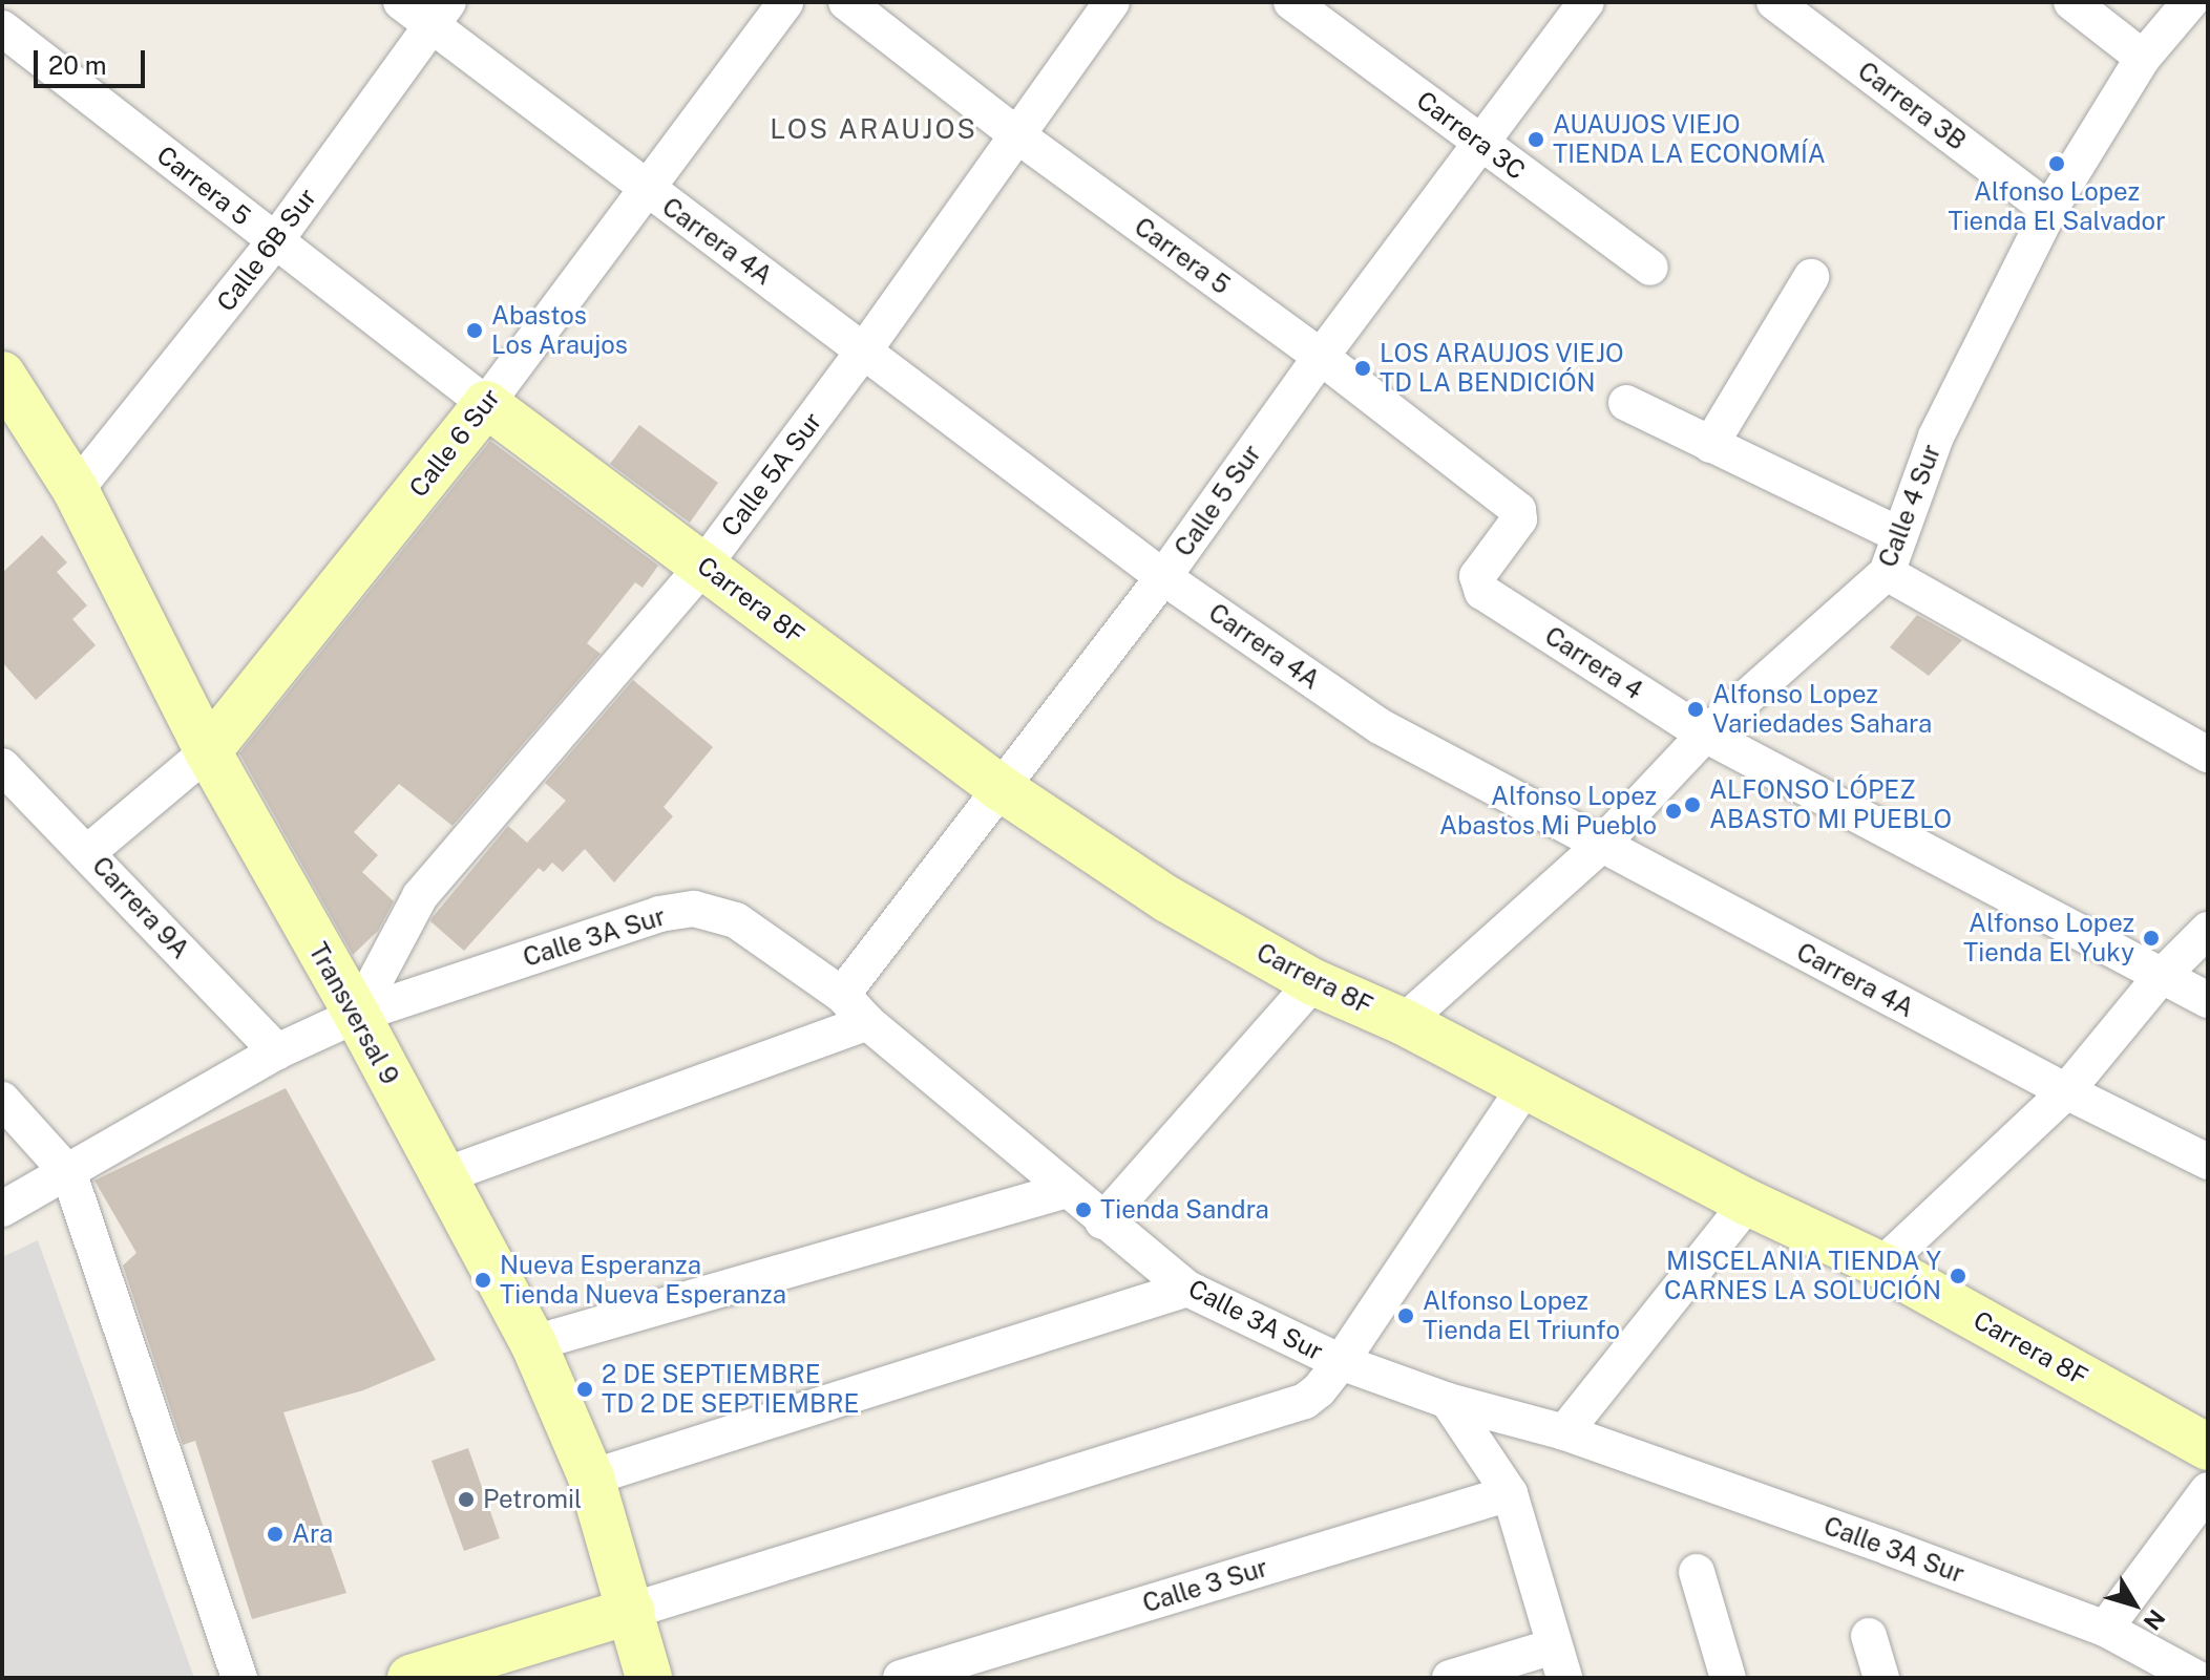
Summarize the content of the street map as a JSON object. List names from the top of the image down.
{
  "streets": {
    "street": [
      "Carrera 3B",
      "Carrera 3C",
      "Carrera 5",
      "Carrera 4A",
      "Calle 6B Sur",
      "Calle 6 Sur",
      "Calle 5A Sur",
      "Calle 5 Sur",
      "Calle 4 Sur",
      "Carrera 8F",
      "Carrera 4",
      "Carrera 9A",
      "Calle 3A Sur",
      "Transversal 9",
      "Calle 3 Sur"
    ]
  },
  "crossings": [
    ["Carrera 3B", "Calle 4 Sur"],
    ["Carrera 3C", "Calle 5 Sur"],
    ["Carrera 5", "Calle 6B Sur"],
    ["Carrera 5", "Calle 6 Sur"],
    ["Carrera 5", "Calle 5A Sur"],
    ["Carrera 5", "Calle 5 Sur"],
    ["Carrera 5", "Carrera 8F"],
    ["Carrera 5", "Carrera 4"],
    ["Carrera 4A", "Calle 6B Sur"],
    ["Carrera 4A", "Calle 6 Sur"],
    ["Carrera 4A", "Calle 5A Sur"],
    ["Carrera 4A", "Calle 5 Sur"],
    ["Carrera 4A", "Calle 4 Sur"],
    ["Calle 6B Sur", "Transversal 9"],
    ["Calle 6 Sur", "Carrera 8F"],
    ["Calle 6 Sur", "Carrera 9A"],
    ["Calle 6 Sur", "Transversal 9"],
    ["Calle 5A Sur", "Carrera 8F"],
    ["Calle 5A Sur", "Calle 3A Sur"],
    ["Calle 5A Sur", "Transversal 9"],
    ["Calle 5 Sur", "Carrera 8F"],
    ["Calle 5 Sur", "Calle 3A Sur"],
    ["Calle 4 Sur", "Carrera 8F"],
    ["Calle 4 Sur", "Carrera 4"],
    ["Carrera 9A", "Calle 3A Sur"],
    ["Calle 3A Sur", "Transversal 9"]
  ],
  "districts": ["LOS ARAUJOS"],
  "places": [
    "AUAUJOS VIEJO TIENDA LA ECONOMÍA",
    "Alfonso Lopez Tienda El Salvador",
    "Abastos Los Araujos",
    "LOS ARAUJOS VIEJO TD LA BENDICIÓN",
    "Alfonso Lopez Variedades Sahara",
    "ALFONSO LÓPEZ ABASTO MI PUEBLO",
    "Alfonso Lopez Abastos Mi Pueblo",
    "Alfonso Lopez Tienda El Yuky",
    "Tienda Sandra",
    "MISCELANIA TIENDA Y CARNES LA SOLUCIÓN",
    "Nueva Esperanza Tienda Nueva Esperanza",
    "Alfonso Lopez Tienda El Triunfo",
    "2 DE SEPTIEMBRE TD 2 DE SEPTIEMBRE",
    "Petromil",
    "Ara"
  ],
  "scale_bar": "20 m",
  "north": "bottom right"
}
